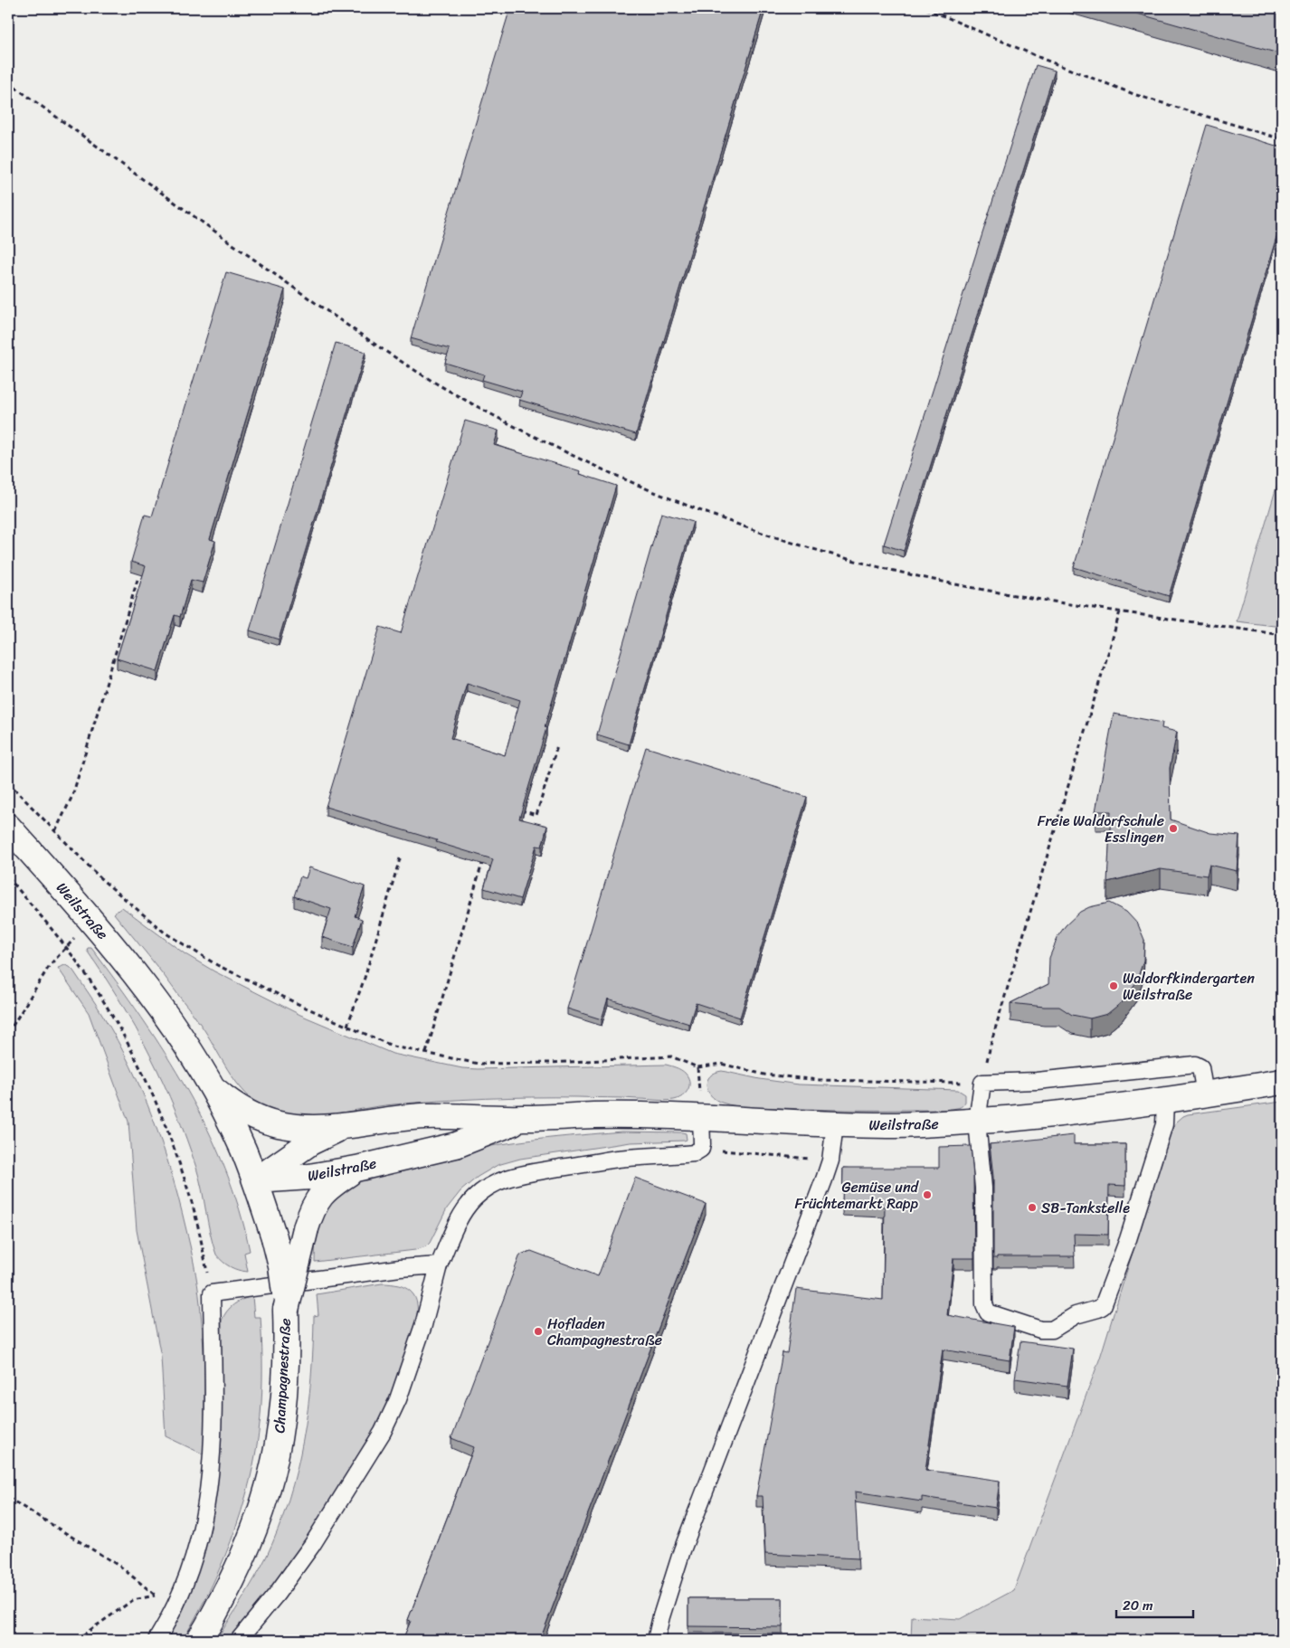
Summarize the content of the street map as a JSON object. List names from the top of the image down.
{
  "streets": {
    "street": ["Weilstraße", "Champagnestraße"]
  },
  "crossings": [
    ["Weilstraße", "Champagnestraße"]
  ],
  "places": [
    "Freie Waldorfschule Esslingen",
    "Waldorfkindergarten Weilstraße",
    "Gemüse und Früchtemarkt Rapp",
    "SB-Tankstelle",
    "Hofladen Champagnestraße"
  ],
  "scale_bar": "20 m"
}
